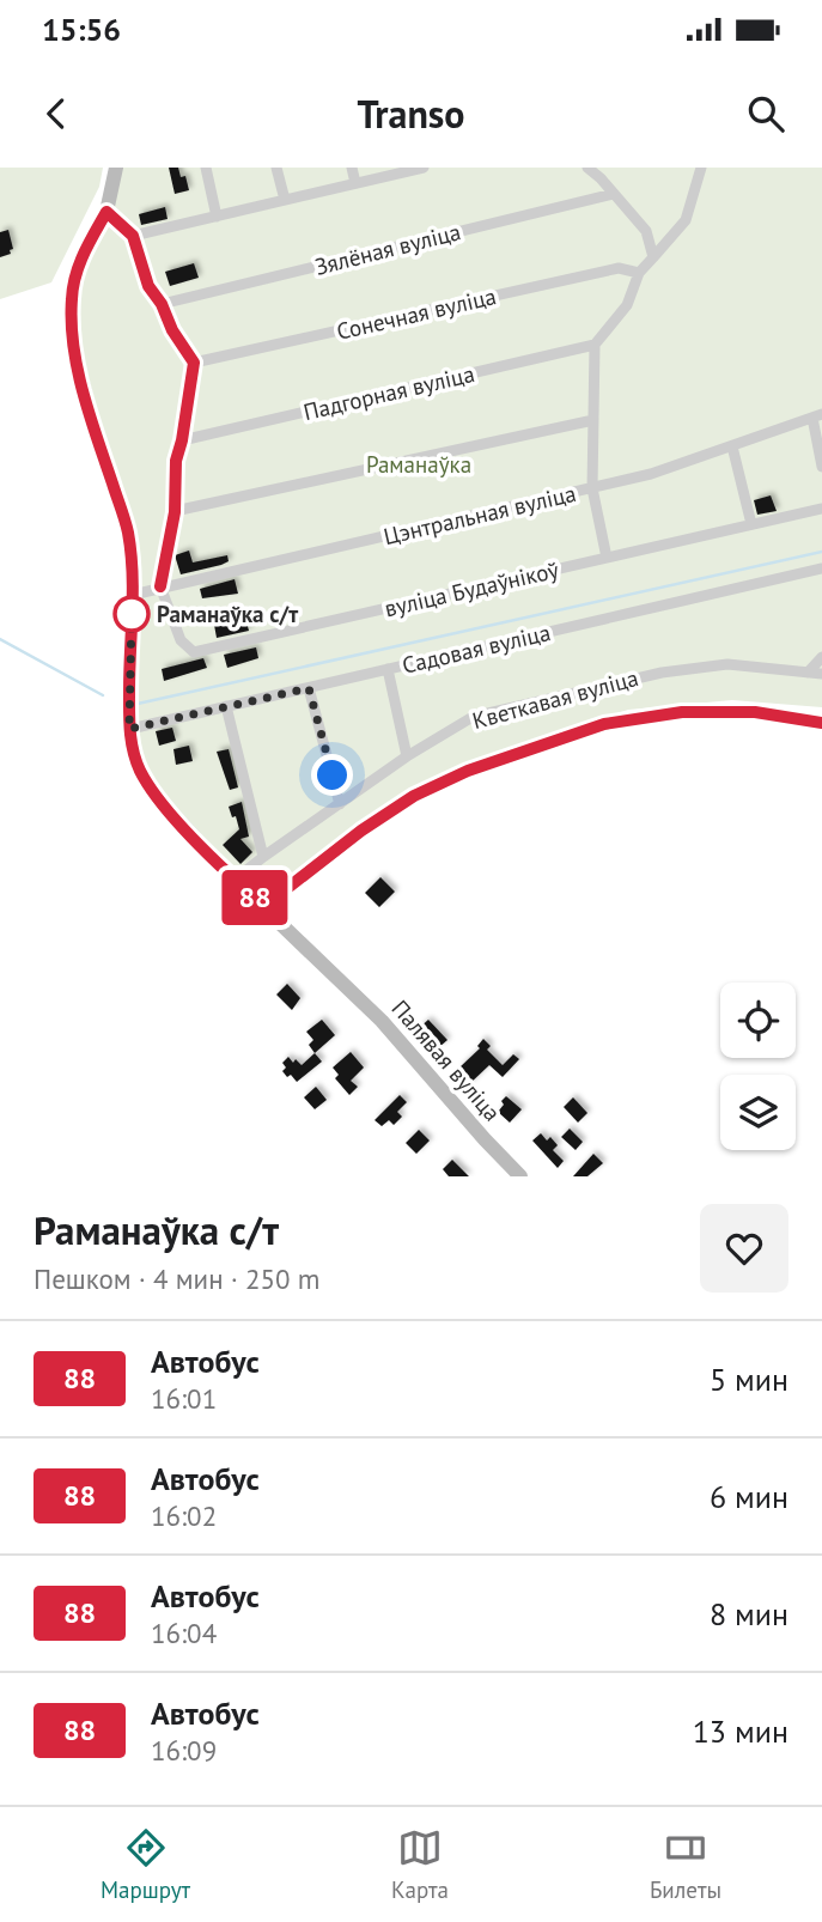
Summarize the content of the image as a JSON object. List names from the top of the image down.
{
  "streets": {
    "main road": ["Палявая вуліца"],
    "street": [
      "Зялёная вуліца",
      "Сонечная вуліца",
      "Падгорная вуліца",
      "Цэнтральная вуліца",
      "вуліца Будаўнікоў",
      "Садовая вуліца",
      "Кветкавая вуліца"
    ]
  },
  "crossings": [
    ["Цэнтральная вуліца", "вуліца Будаўнікоў"],
    ["Цэнтральная вуліца", "Палявая вуліца"],
    ["Садовая вуліца", "Палявая вуліца"],
    ["Кветкавая вуліца", "Палявая вуліца"]
  ],
  "parks": ["Раманаўка"],
  "places": ["Раманаўка с/т"],
  "lines": ["bus line 88"],
  "page": {
    "status": "15:56",
    "header": "Transo",
    "on_map": "88",
    "heading": ["Раманаўка с/т", "Пешком · 4 мин · 250 m"],
    "list": [
      {
        "mark": "88",
        "name": "Автобус",
        "note": "16:01",
        "value": "5 мин"
      },
      {
        "mark": "88",
        "name": "Автобус",
        "note": "16:02",
        "value": "6 мин"
      },
      {
        "mark": "88",
        "name": "Автобус",
        "note": "16:04",
        "value": "8 мин"
      },
      {
        "mark": "88",
        "name": "Автобус",
        "note": "16:09",
        "value": "13 мин"
      }
    ],
    "tabs": ["Маршрут", "Карта", "Билеты"]
  }
}
